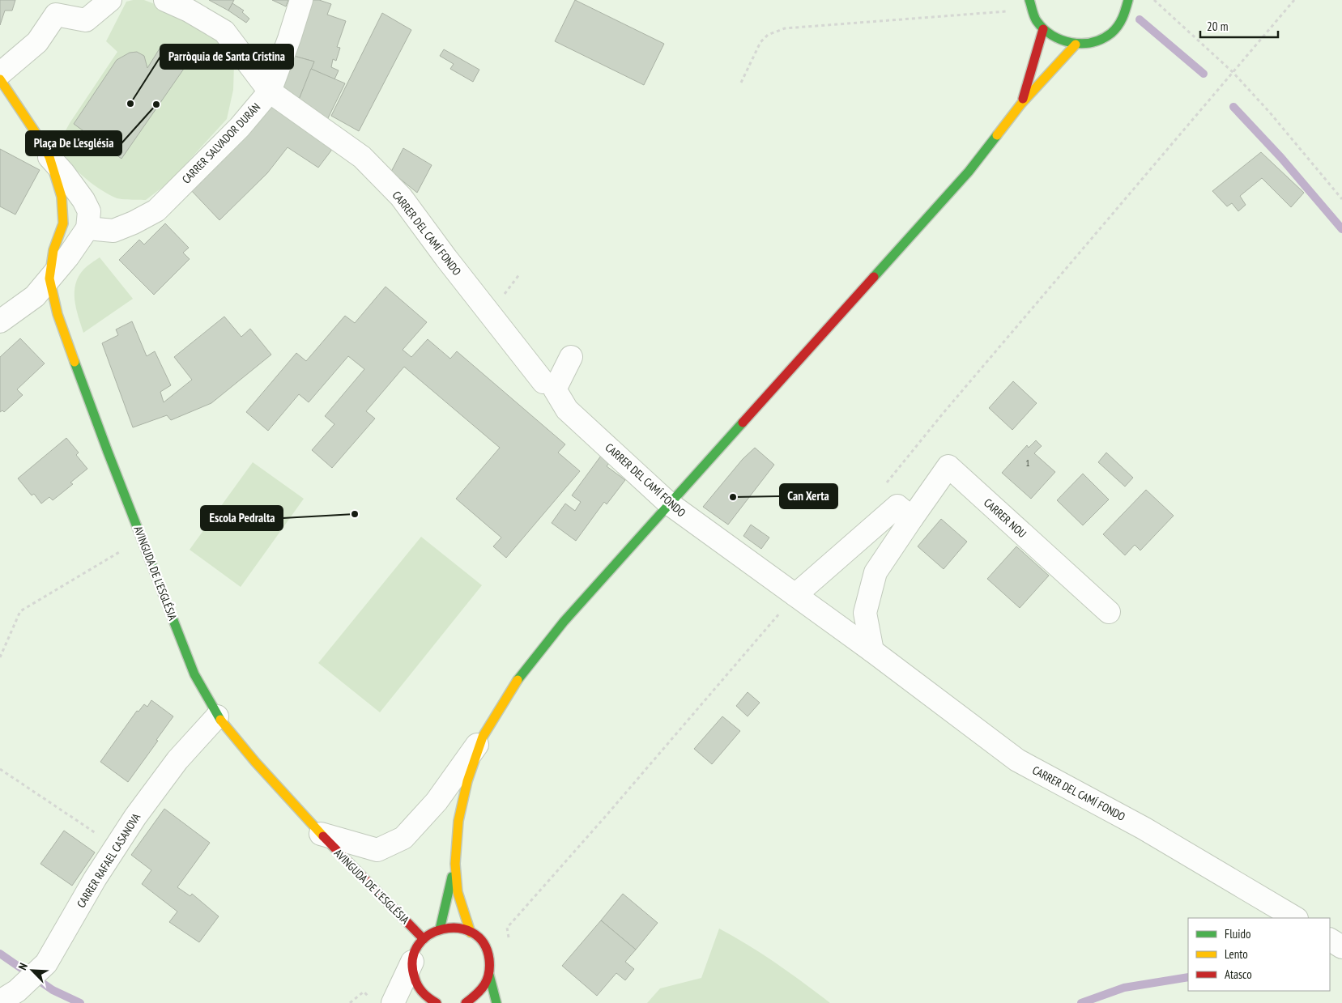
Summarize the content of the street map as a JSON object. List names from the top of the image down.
{
  "streets": {
    "street": [
      "CARRER SALVADOR DURÁN",
      "CARRER DEL CAMÍ FONDO",
      "CARRER NOU",
      "AVINGUDA DE L'ESGLÉSIA",
      "CARRER RAFAEL CASANOVA"
    ]
  },
  "crossings": [
    ["CARRER SALVADOR DURÁN", "CARRER DEL CAMÍ FONDO"],
    ["CARRER SALVADOR DURÁN", "AVINGUDA DE L'ESGLÉSIA"],
    ["AVINGUDA DE L'ESGLÉSIA", "CARRER RAFAEL CASANOVA"]
  ],
  "places": [
    "Parròquia de Santa Cristina",
    "Plaça De L'església",
    "Can Xerta",
    "Escola Pedralta"
  ],
  "house_numbers": ["1"],
  "legend": ["Fluido", "Lento", "Atasco"],
  "scale_bar": "20 m",
  "north": "top left"
}
